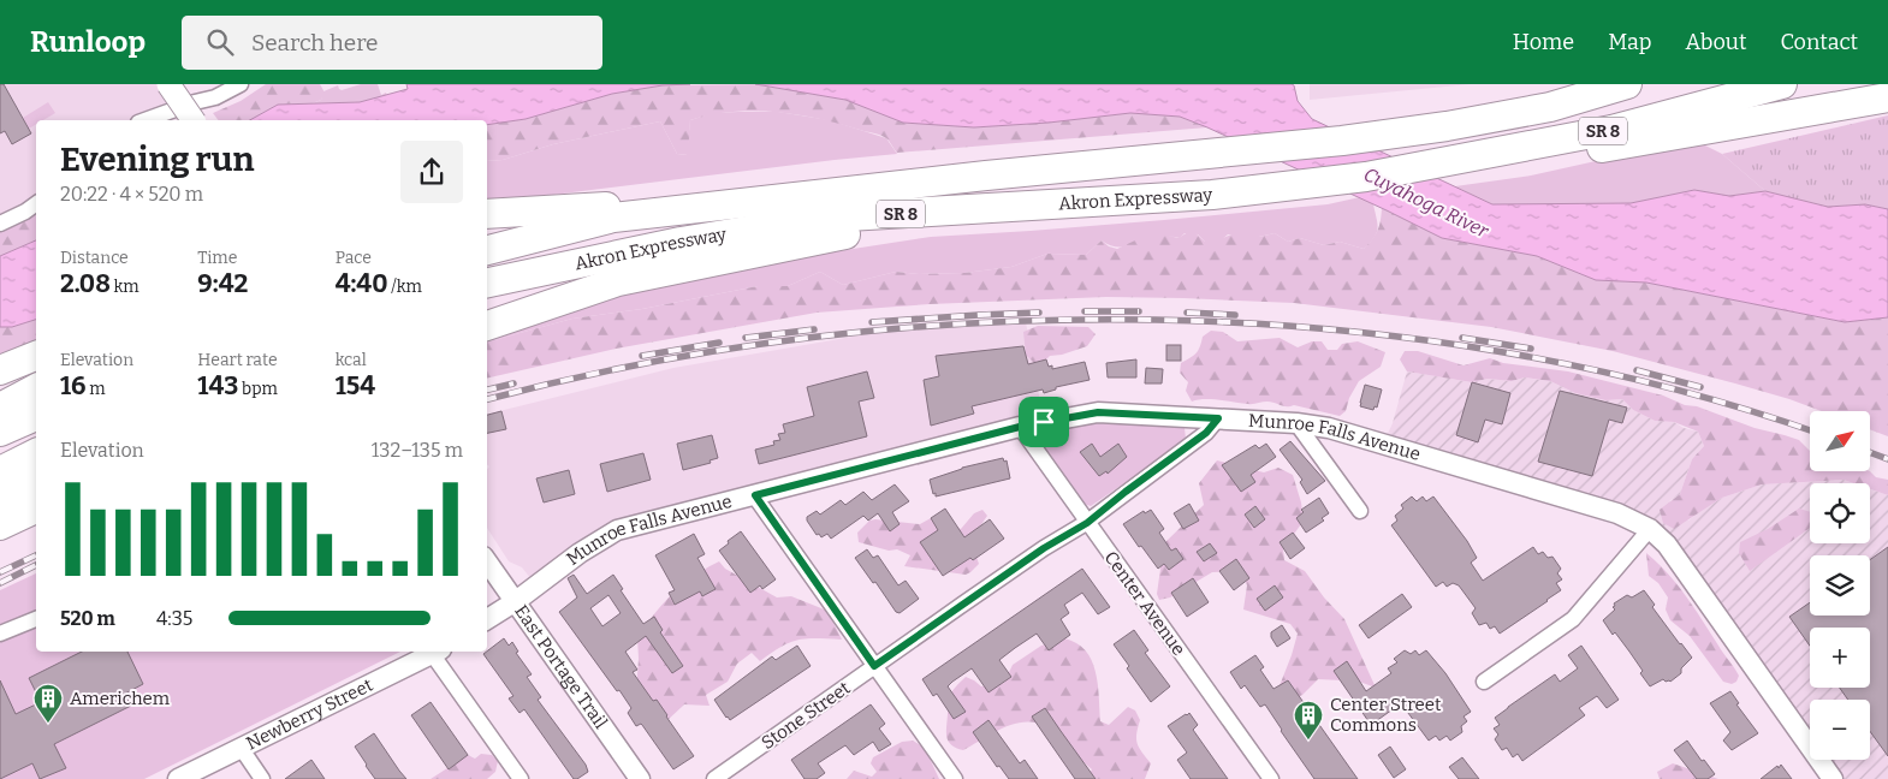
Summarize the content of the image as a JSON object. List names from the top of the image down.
{
  "streets": {
    "highway": ["SR 8", "Akron Expressway"],
    "street": [
      "Munroe Falls Avenue",
      "Center Avenue",
      "East Portage Trail",
      "Newberry Street",
      "Stone Street"
    ]
  },
  "crossings": [
    ["Munroe Falls Avenue", "Center Avenue"],
    ["Munroe Falls Avenue", "East Portage Trail"],
    ["Munroe Falls Avenue", "Stone Street"],
    ["Center Avenue", "Stone Street"]
  ],
  "water": ["Cuyahoga River"],
  "places": {
    "building": ["Americhem", "Center Street Commons"]
  },
  "north": "top right",
  "page": {
    "header": "Runloop",
    "search": "Search here",
    "nav": [
      "Home",
      "Map",
      "About",
      "Contact"
    ],
    "heading": ["Evening run", "20:22 · 4 × 520 m"],
    "stats": [
      ["Distance", "2.08 km"],
      ["Time", "9:42"],
      ["Pace", "4:40 /km"],
      ["Elevation", "16 m"],
      ["Heart rate", "143 bpm"],
      ["kcal", "154"]
    ],
    "map_buttons": ["+", "−"],
    "chart": ["Elevation", "132–135 m"],
    "list": [
      {
        "name": "520 m",
        "note": "4:35"
      }
    ]
  }
}
